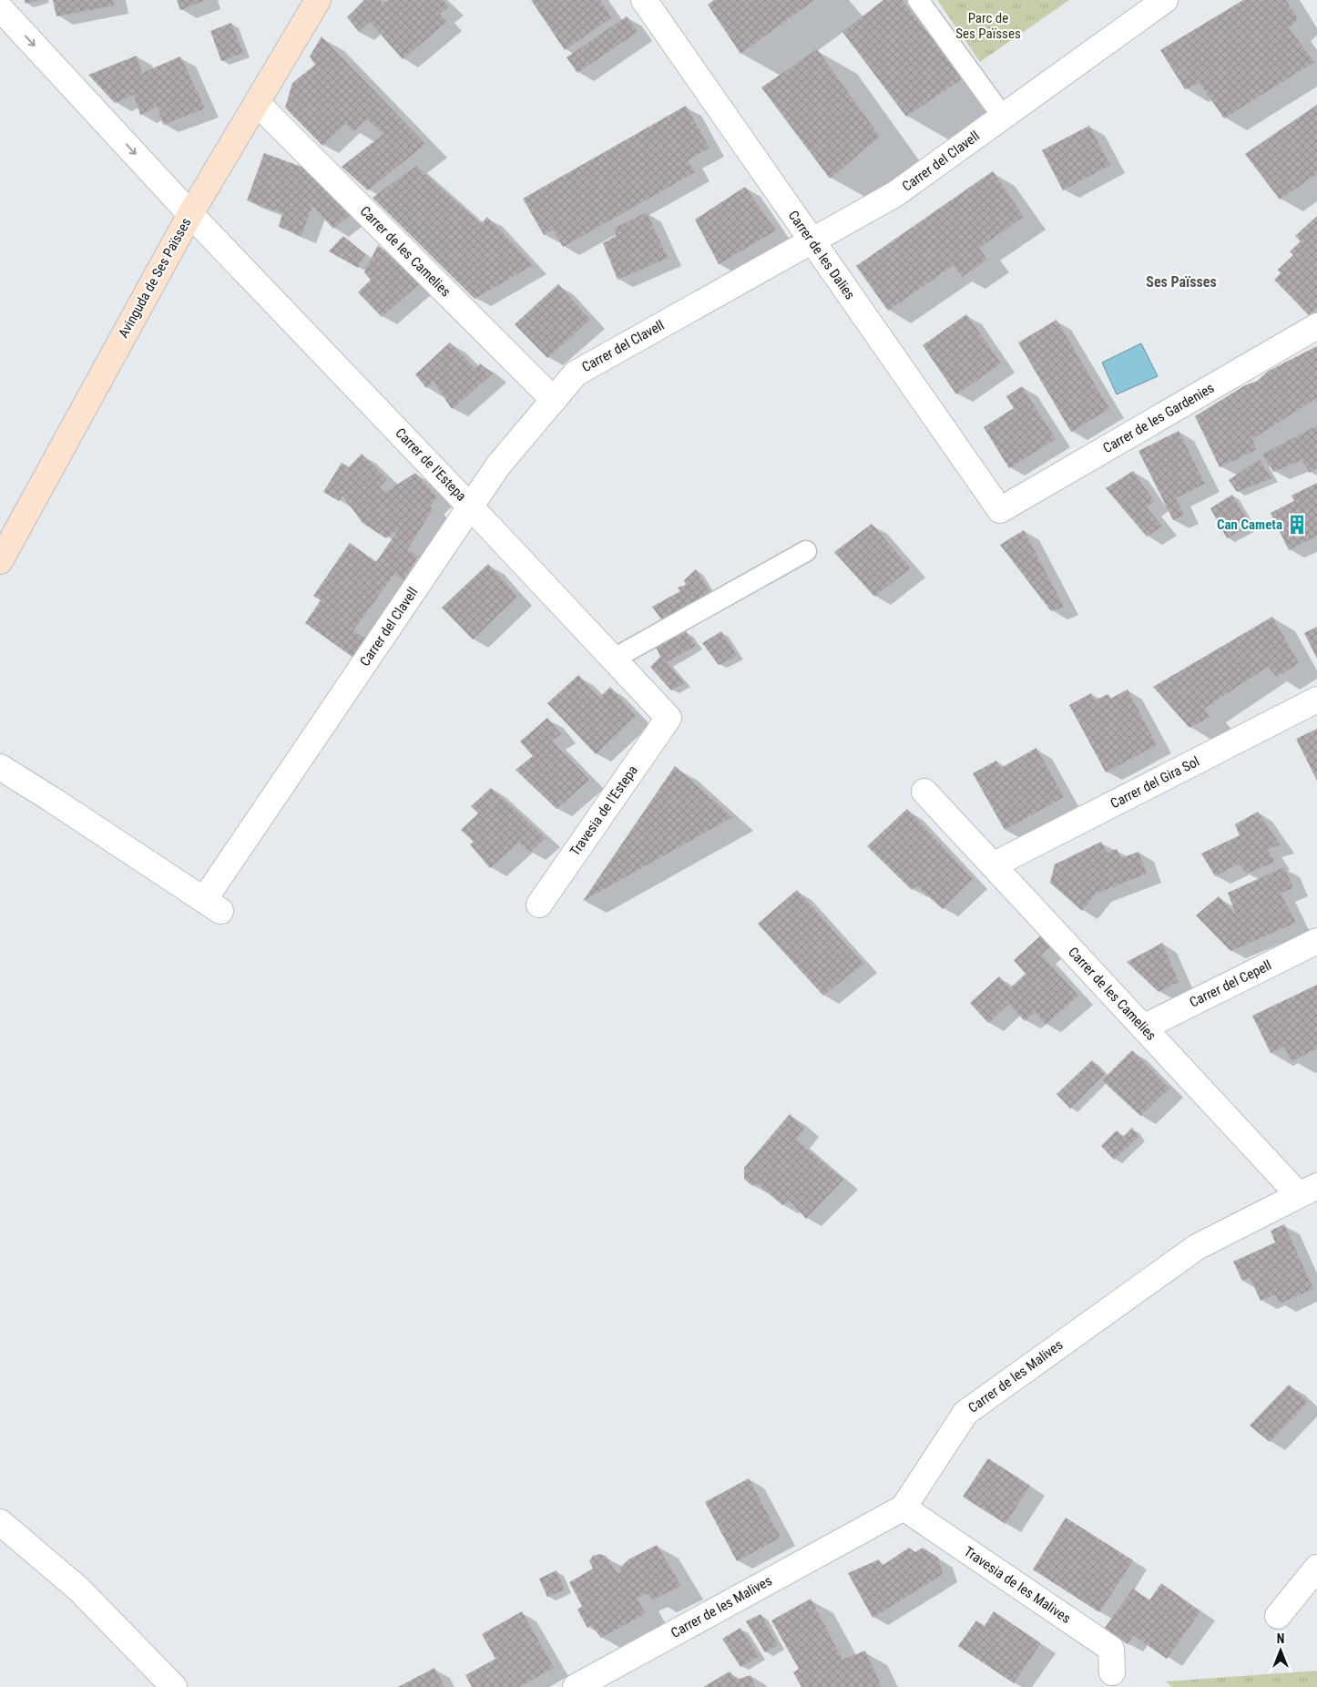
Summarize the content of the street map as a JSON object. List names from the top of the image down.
{
  "streets": {
    "main road": ["Avinguda de Ses Païsses"],
    "street": [
      "Carrer del Clavell",
      "Carrer de les Camelies",
      "Carrer de les Dalies",
      "Carrer de les Gardenies",
      "Carrer de l'Estepa",
      "Carrer del Gira Sol",
      "Travesia de l'Estepa",
      "Carrer del Cepell",
      "Carrer de les Malives",
      "Travesia de les Malives"
    ]
  },
  "crossings": [
    ["Carrer del Clavell", "Carrer de les Camelies"],
    ["Carrer del Clavell", "Carrer de les Dalies"],
    ["Carrer del Clavell", "Carrer de l'Estepa"],
    ["Carrer de les Camelies", "Avinguda de Ses Païsses"],
    ["Carrer de les Camelies", "Carrer del Gira Sol"],
    ["Carrer de les Camelies", "Carrer del Cepell"],
    ["Carrer de les Camelies", "Carrer de les Malives"],
    ["Carrer de les Dalies", "Carrer de les Gardenies"],
    ["Avinguda de Ses Païsses", "Carrer de l'Estepa"],
    ["Carrer de l'Estepa", "Travesia de l'Estepa"],
    ["Carrer de les Malives", "Travesia de les Malives"]
  ],
  "districts": ["Ses Païsses"],
  "parks": ["Parc de Ses Païsses"],
  "places": {
    "building": ["Can Cameta"]
  },
  "north": "top"
}
